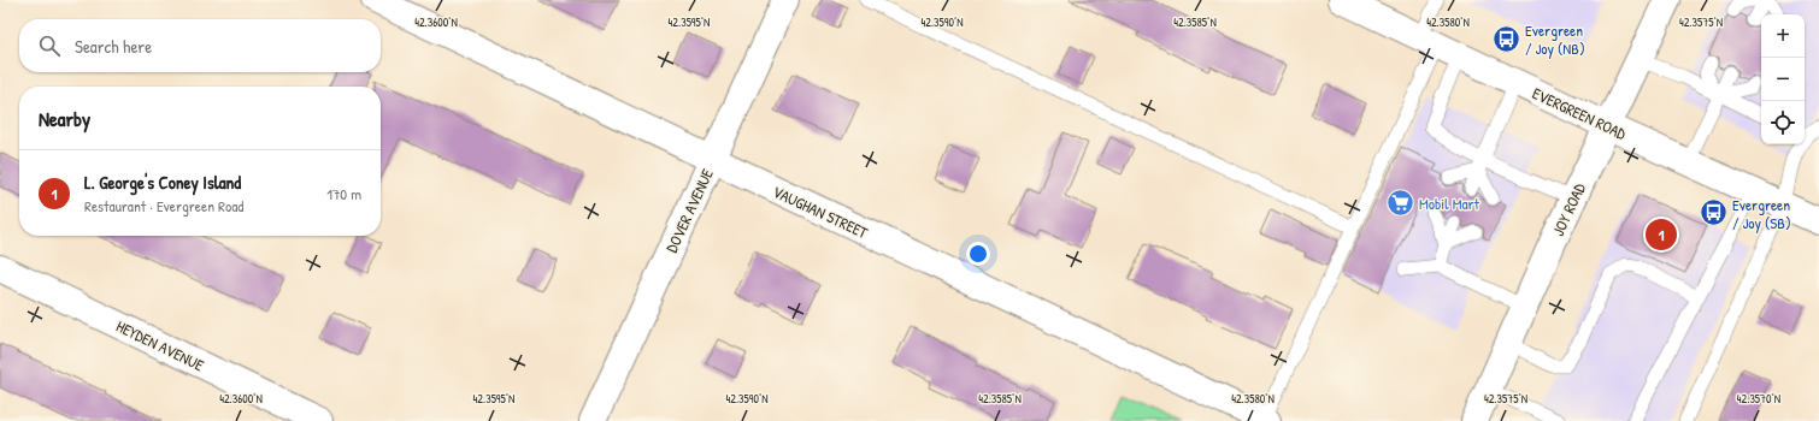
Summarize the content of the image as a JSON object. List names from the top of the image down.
{
  "streets": {
    "street": [
      "EVERGREEN ROAD",
      "JOY ROAD",
      "DOVER AVENUE",
      "VAUGHAN STREET",
      "HEYDEN AVENUE"
    ]
  },
  "crossings": [
    ["EVERGREEN ROAD", "JOY ROAD"],
    ["DOVER AVENUE", "VAUGHAN STREET"]
  ],
  "places": {
    "bus stop": ["Evergreen / Joy (NB)", "Evergreen / Joy (SB)"],
    "supermarket": ["Mobil Mart"]
  },
  "page": {
    "map_buttons": ["+", "−"],
    "search": "Search here",
    "heading": "Nearby",
    "list": [
      {
        "mark": "1",
        "name": "L. George's Coney Island",
        "note": "Restaurant · Evergreen Road",
        "value": "170 m"
      }
    ],
    "pins": "1"
  },
  "coordinates": [
    "42.3600°N",
    "42.3595°N",
    "42.3585°N",
    "42.3590°N",
    "42.3580°N",
    "42.3575°N",
    "42.3570°N"
  ]
}
